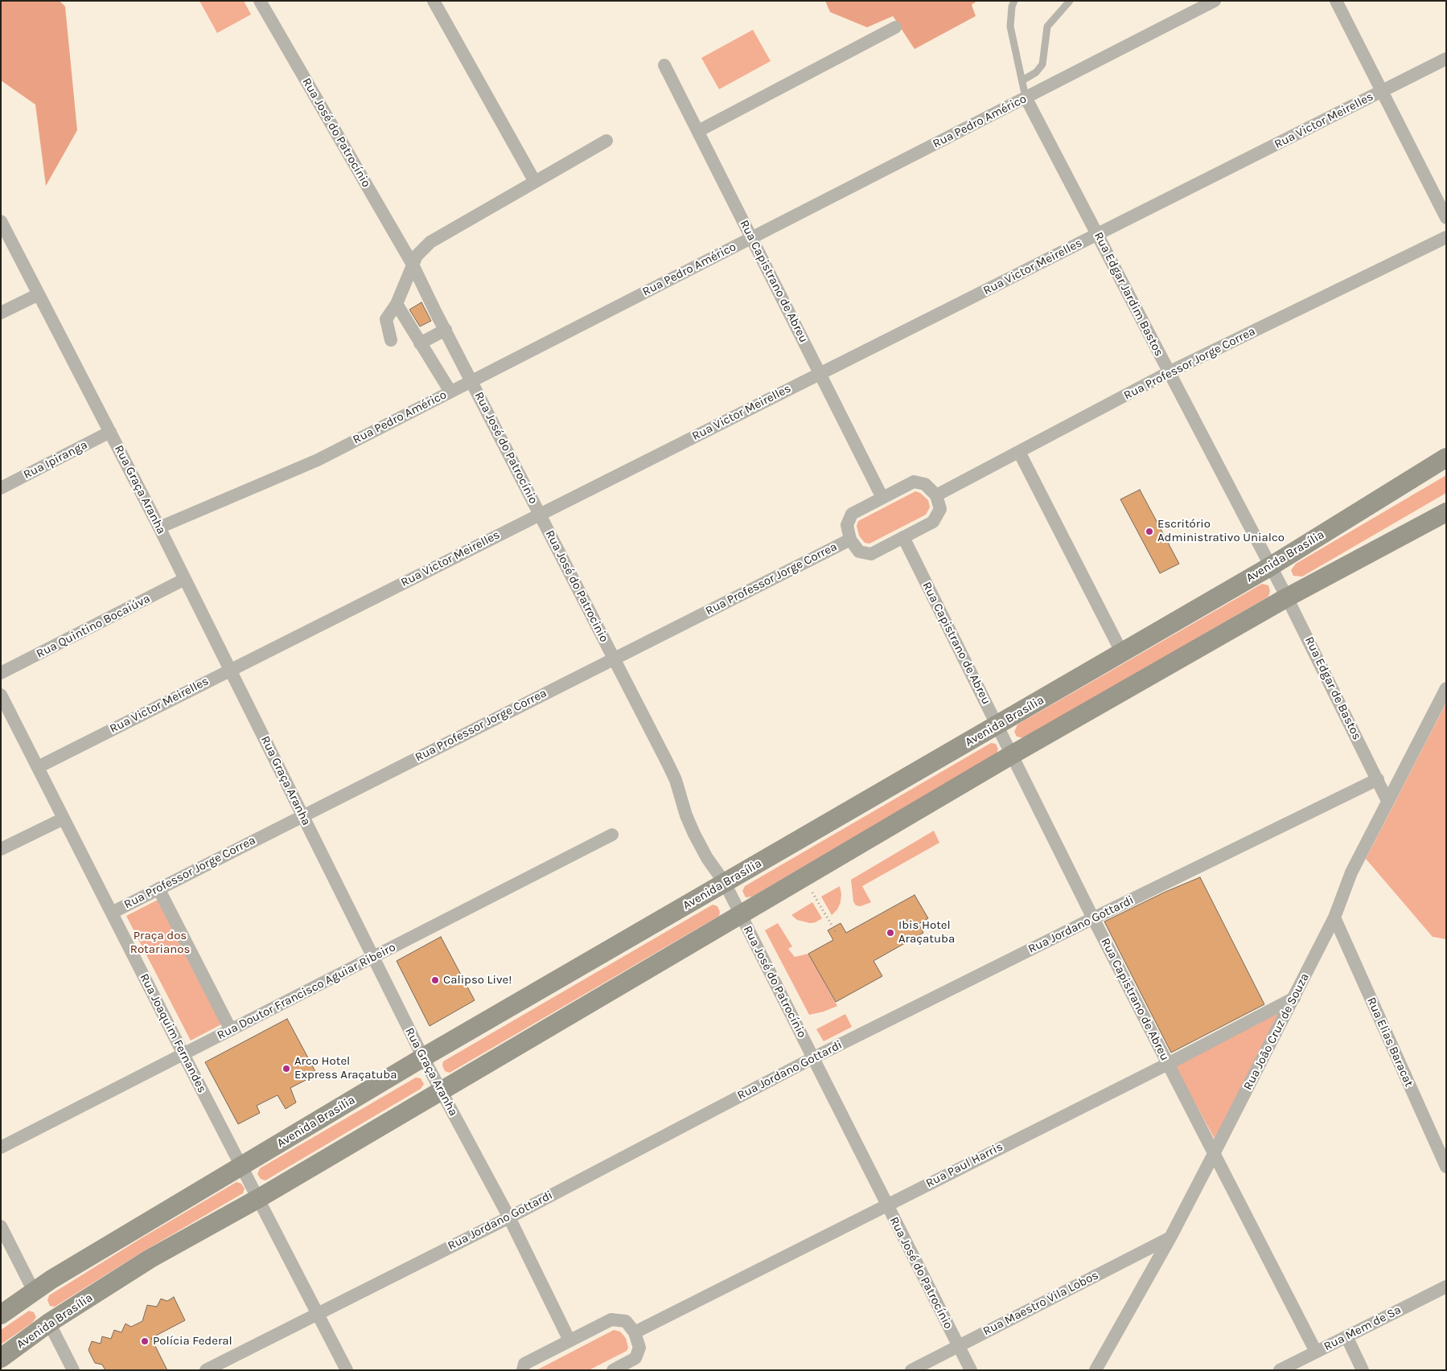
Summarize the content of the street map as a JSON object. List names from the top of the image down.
{
  "streets": {
    "main road": ["Avenida Brasília"],
    "street": [
      "Rua Victor Meirelles",
      "Rua Pedro Américo",
      "Rua José do Patrocínio",
      "Rua Capistrano de Abreu",
      "Rua Edgar Jardim Bastos",
      "Rua Professor Jorge Correa",
      "Rua Ipiranga",
      "Rua Graça Aranha",
      "Rua José do Patrocinio",
      "Rua Quintino Bocaiúva",
      "Rua Edgar de Bastos",
      "Rua Jordano Gottardi",
      "Rua Doutor Francisco Aguiar Ribeiro",
      "Rua João Cruz de Souza",
      "Rua Joaquim Fernandes",
      "Rua Elias Baracat",
      "Rua Paul Harris",
      "Rua Maestro Vila Lobos",
      "Rua Mem de Sa"
    ]
  },
  "crossings": [
    ["Rua Victor Meirelles", "Rua José do Patrocínio"],
    ["Rua Victor Meirelles", "Rua Capistrano de Abreu"],
    ["Rua Victor Meirelles", "Rua Edgar Jardim Bastos"],
    ["Rua Victor Meirelles", "Rua Graça Aranha"],
    ["Rua Victor Meirelles", "Rua José do Patrocinio"],
    ["Rua Victor Meirelles", "Rua Joaquim Fernandes"],
    ["Rua Pedro Américo", "Rua José do Patrocínio"],
    ["Rua Pedro Américo", "Rua Capistrano de Abreu"],
    ["Rua Pedro Américo", "Rua Edgar Jardim Bastos"],
    ["Rua Pedro Américo", "Rua Graça Aranha"],
    ["Rua José do Patrocínio", "Rua Professor Jorge Correa"],
    ["Rua José do Patrocínio", "Avenida Brasília"],
    ["Rua José do Patrocínio", "Rua José do Patrocinio"],
    ["Rua José do Patrocínio", "Rua Jordano Gottardi"],
    ["Rua José do Patrocínio", "Rua Paul Harris"],
    ["Rua José do Patrocínio", "Rua Maestro Vila Lobos"],
    ["Rua Capistrano de Abreu", "Rua Professor Jorge Correa"],
    ["Rua Capistrano de Abreu", "Avenida Brasília"],
    ["Rua Capistrano de Abreu", "Rua Jordano Gottardi"],
    ["Rua Capistrano de Abreu", "Rua João Cruz de Souza"],
    ["Rua Capistrano de Abreu", "Rua Paul Harris"],
    ["Rua Capistrano de Abreu", "Rua Mem de Sa"],
    ["Rua Edgar Jardim Bastos", "Rua Professor Jorge Correa"],
    ["Rua Edgar Jardim Bastos", "Avenida Brasília"],
    ["Rua Edgar Jardim Bastos", "Rua Edgar de Bastos"],
    ["Rua Professor Jorge Correa", "Rua Graça Aranha"],
    ["Rua Professor Jorge Correa", "Rua José do Patrocinio"],
    ["Rua Professor Jorge Correa", "Rua Joaquim Fernandes"],
    ["Rua Ipiranga", "Rua Graça Aranha"],
    ["Rua Graça Aranha", "Avenida Brasília"],
    ["Rua Graça Aranha", "Rua Quintino Bocaiúva"],
    ["Rua Graça Aranha", "Rua Jordano Gottardi"],
    ["Rua Graça Aranha", "Rua Doutor Francisco Aguiar Ribeiro"],
    ["Avenida Brasília", "Rua Edgar de Bastos"],
    ["Avenida Brasília", "Rua Joaquim Fernandes"],
    ["Rua Edgar de Bastos", "Rua Jordano Gottardi"],
    ["Rua Edgar de Bastos", "Rua João Cruz de Souza"],
    ["Rua Jordano Gottardi", "Rua Joaquim Fernandes"],
    ["Rua Doutor Francisco Aguiar Ribeiro", "Rua Joaquim Fernandes"],
    ["Rua João Cruz de Souza", "Rua Elias Baracat"],
    ["Rua João Cruz de Souza", "Rua Paul Harris"],
    ["Rua João Cruz de Souza", "Rua Maestro Vila Lobos"]
  ],
  "parks": ["Praça dos Rotarianos"],
  "places": [
    "Escritório Administrativo Unialco",
    "Ibis Hotel Araçatuba",
    "Calipso Live!",
    "Arco Hotel Express Araçatuba",
    "Polícia Federal"
  ]
}
